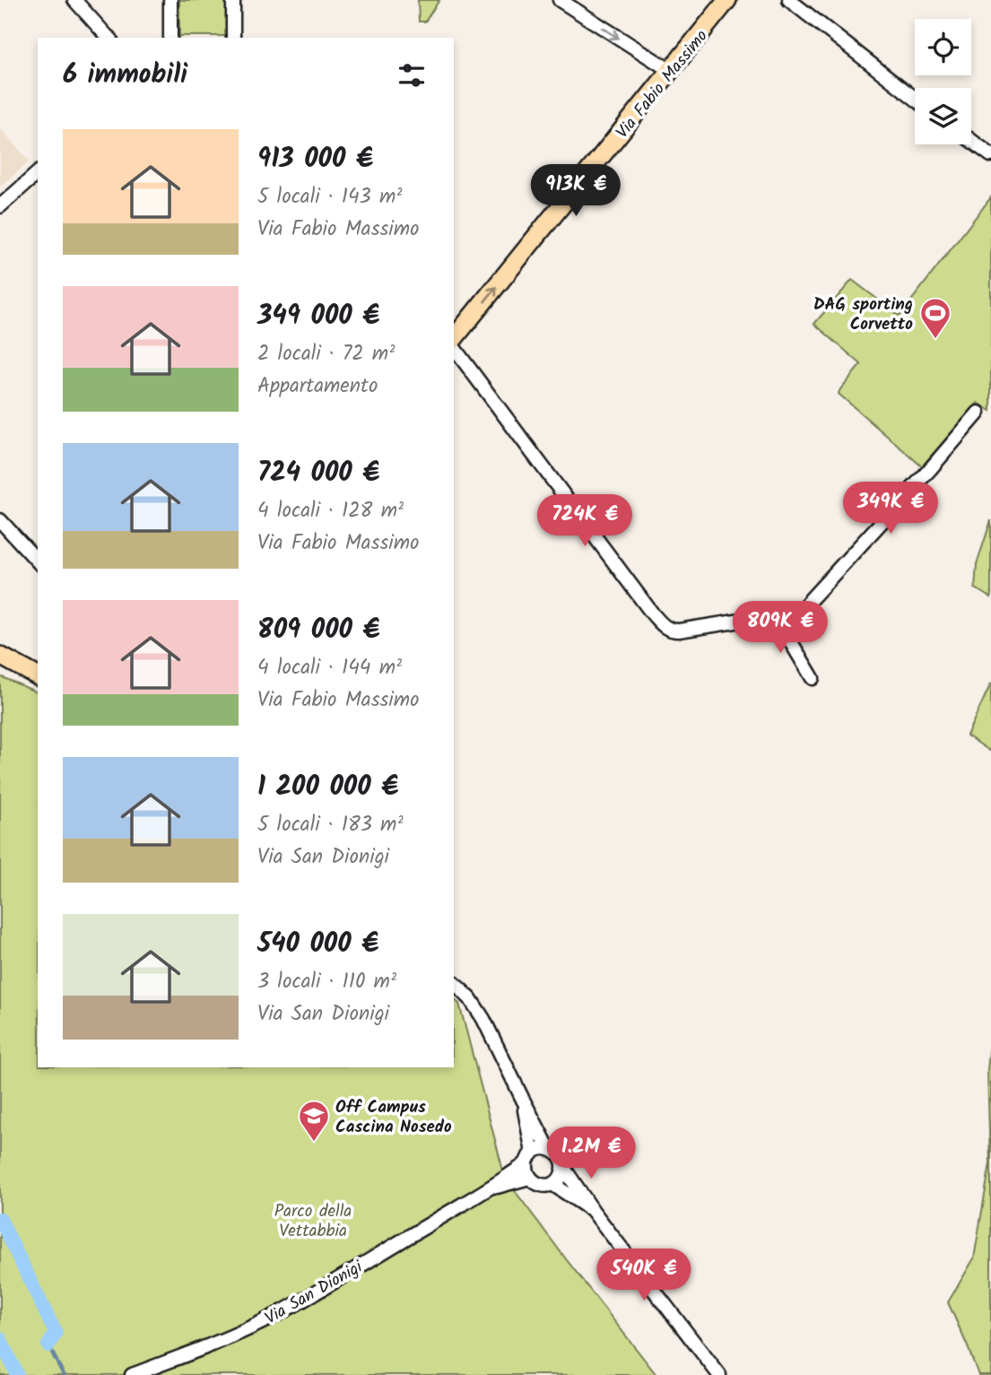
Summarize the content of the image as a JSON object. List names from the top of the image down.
{
  "streets": {
    "main road": ["Via Fabio Massimo"],
    "street": ["Via San Dionigi"]
  },
  "parks": ["Parco della Vettabbia"],
  "places": {
    "sports": ["DAG sporting Corvetto"],
    "school or university": ["Off Campus Cascina Nosedo"]
  },
  "page": {
    "heading": "6 immobili",
    "list": [
      {
        "name": "913 000 €",
        "note": "5 locali · 143 m² · Via Fabio Massimo"
      },
      {
        "name": "349 000 €",
        "note": "2 locali · 72 m² · Appartamento"
      },
      {
        "name": "724 000 €",
        "note": "4 locali · 128 m² · Via Fabio Massimo"
      },
      {
        "name": "809 000 €",
        "note": "4 locali · 144 m² · Via Fabio Massimo"
      },
      {
        "name": "1 200 000 €",
        "note": "5 locali · 183 m² · Via San Dionigi"
      },
      {
        "name": "540 000 €",
        "note": "3 locali · 110 m² · Via San Dionigi"
      }
    ],
    "price": [
      "913K €",
      "349K €",
      "724K €",
      "809K €",
      "1.2M €",
      "540K €"
    ]
  }
}
